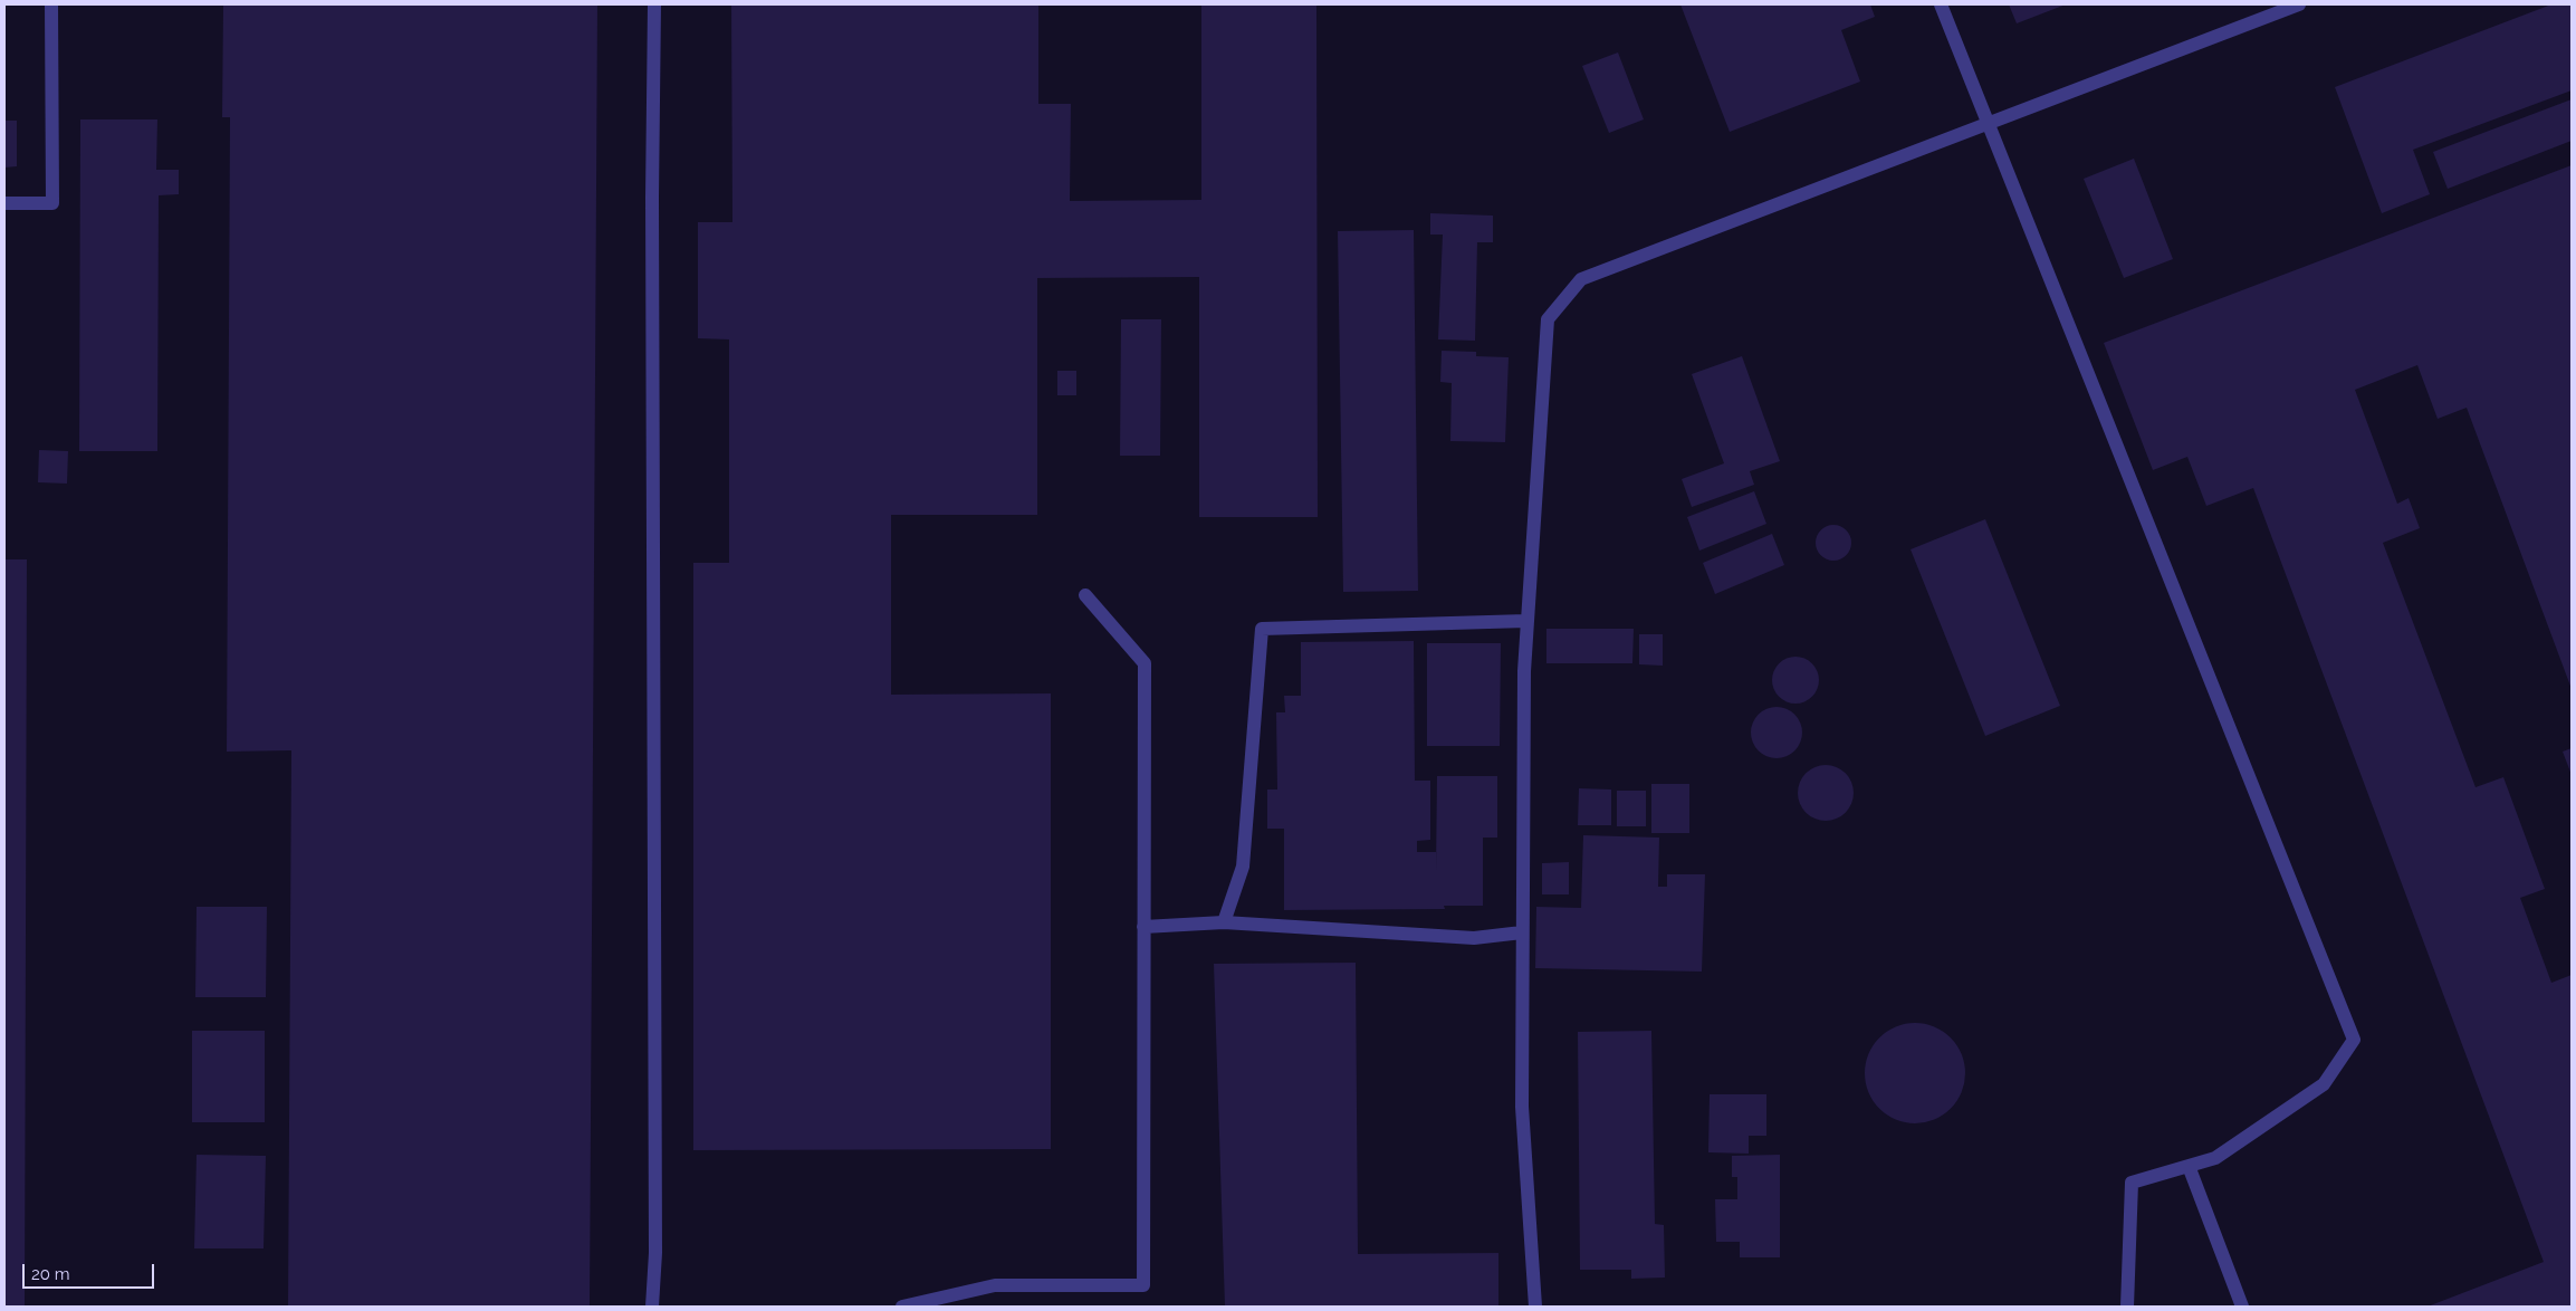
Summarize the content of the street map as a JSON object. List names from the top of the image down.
{
  "scale_bar": "20 m"
}
